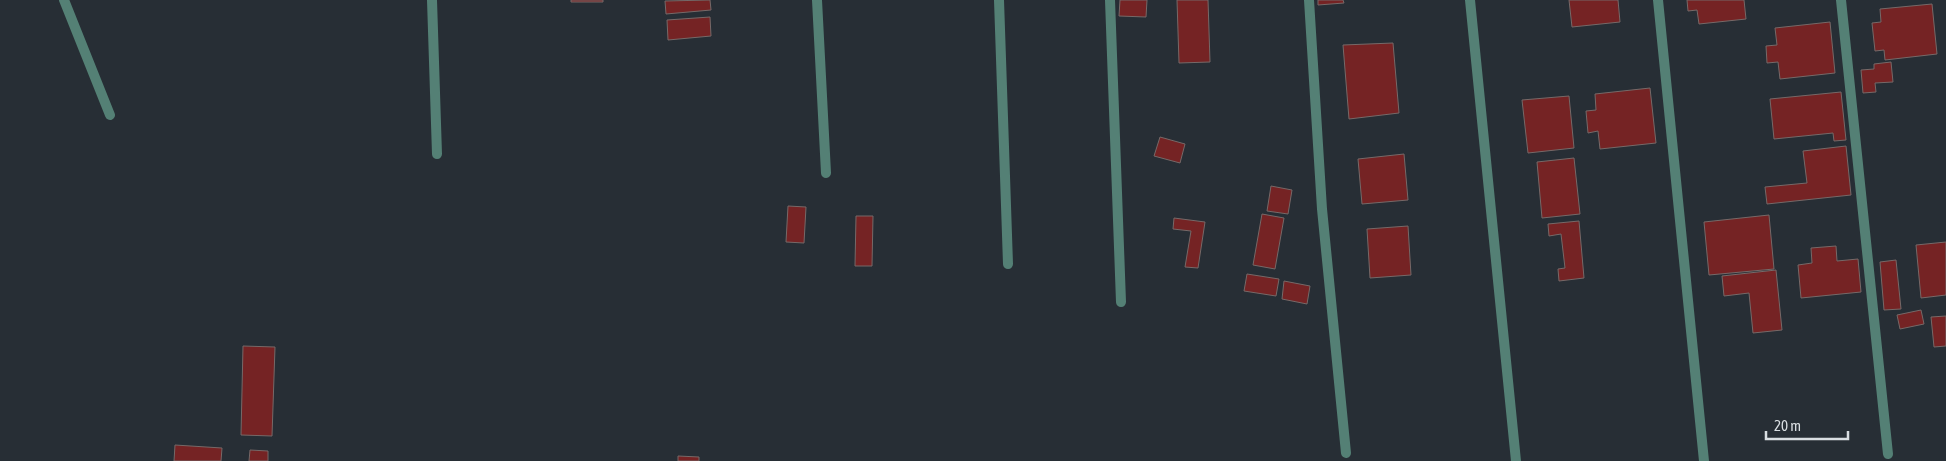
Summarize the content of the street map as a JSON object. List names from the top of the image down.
{
  "scale_bar": "20 m"
}
